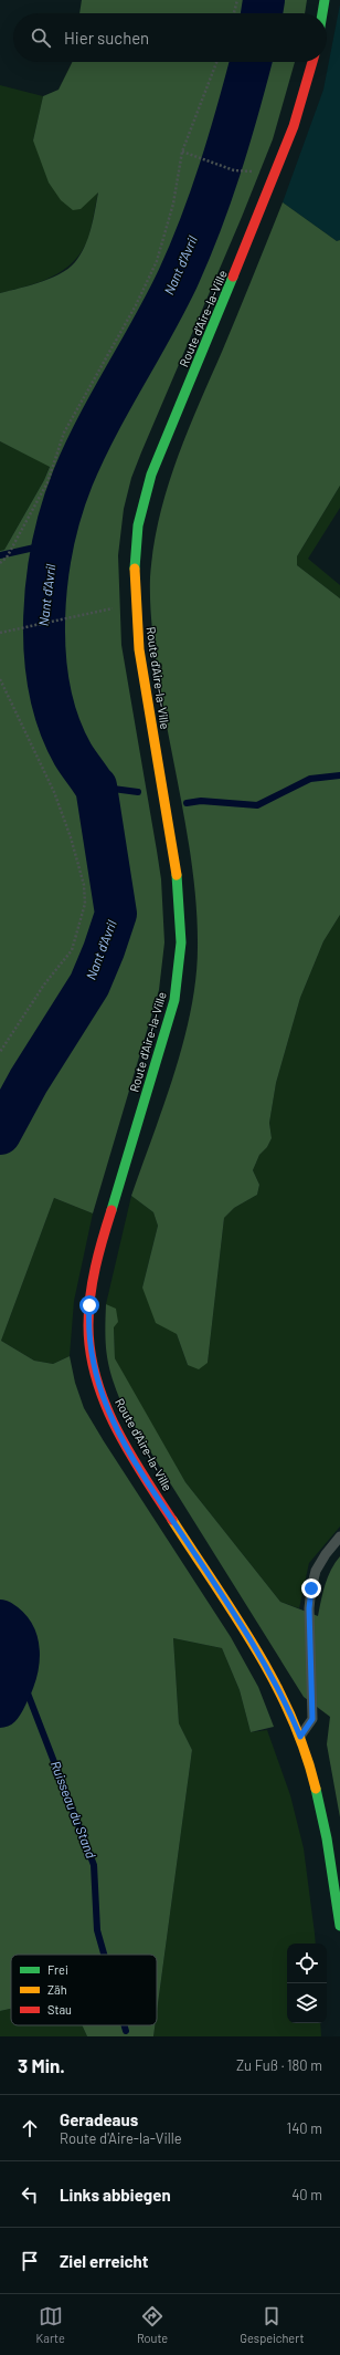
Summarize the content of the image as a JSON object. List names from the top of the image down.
{
  "streets": {
    "street": ["Route d'Aire-la-Ville"]
  },
  "water": ["Nant d'Avril", "Ruisseau du Stand"],
  "legend": ["Frei", "Zäh", "Stau"],
  "page": {
    "search": "Hier suchen",
    "heading": ["3 Min.", "Zu Fuß · 180 m"],
    "list": [
      ["Geradeaus", "Route d'Aire-la-Ville", "140 m"],
      ["Links abbiegen", "40 m"],
      "Ziel erreicht"
    ],
    "nav": ["Karte", "Route", "Gespeichert"]
  }
}
